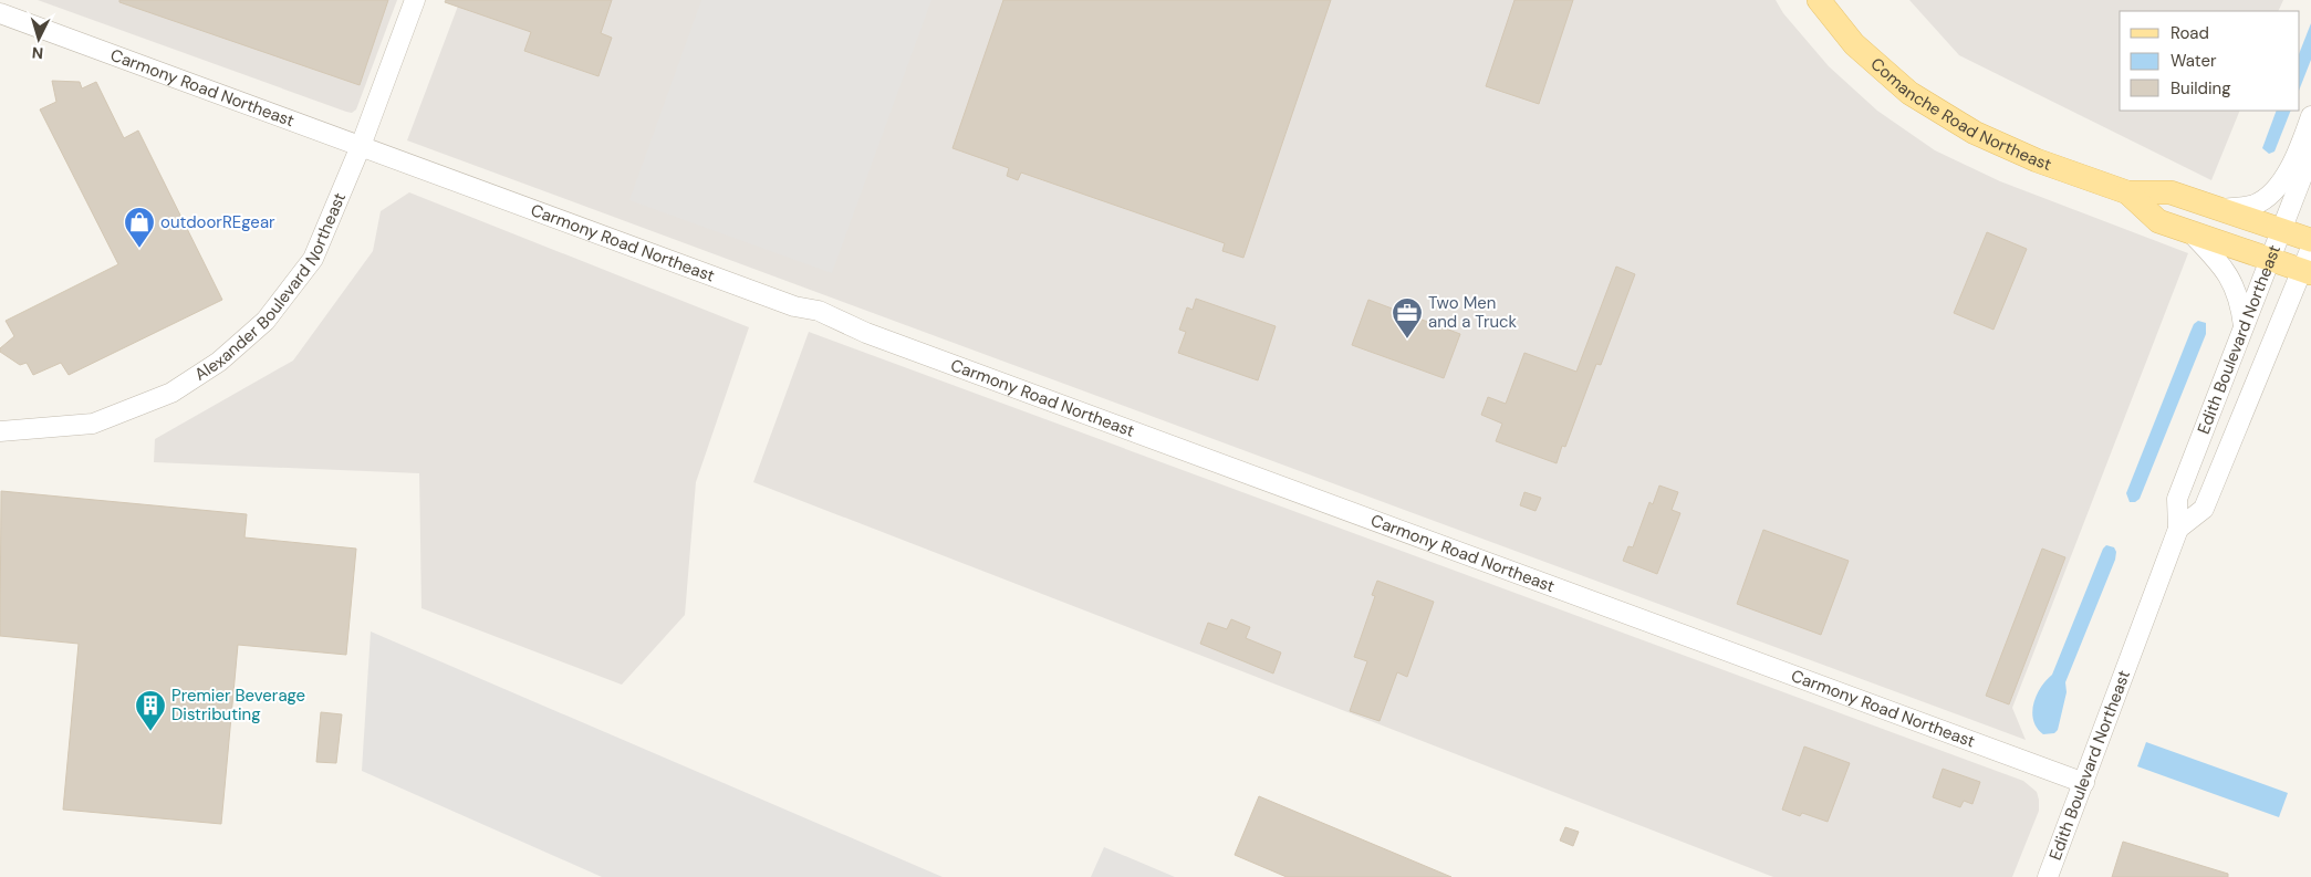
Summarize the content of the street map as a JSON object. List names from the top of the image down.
{
  "streets": {
    "main road": ["Comanche Road Northeast"],
    "street": ["Carmony Road Northeast", "Alexander Boulevard Northeast", "Edith Boulevard Northeast"]
  },
  "crossings": [
    ["Carmony Road Northeast", "Alexander Boulevard Northeast"],
    ["Carmony Road Northeast", "Edith Boulevard Northeast"],
    ["Comanche Road Northeast", "Edith Boulevard Northeast"]
  ],
  "places": {
    "shop": ["outdoorREgear"],
    "office": ["Two Men and a Truck"],
    "building": ["Premier Beverage Distributing"]
  },
  "legend": ["Road", "Water", "Building"],
  "north": "bottom"
}
